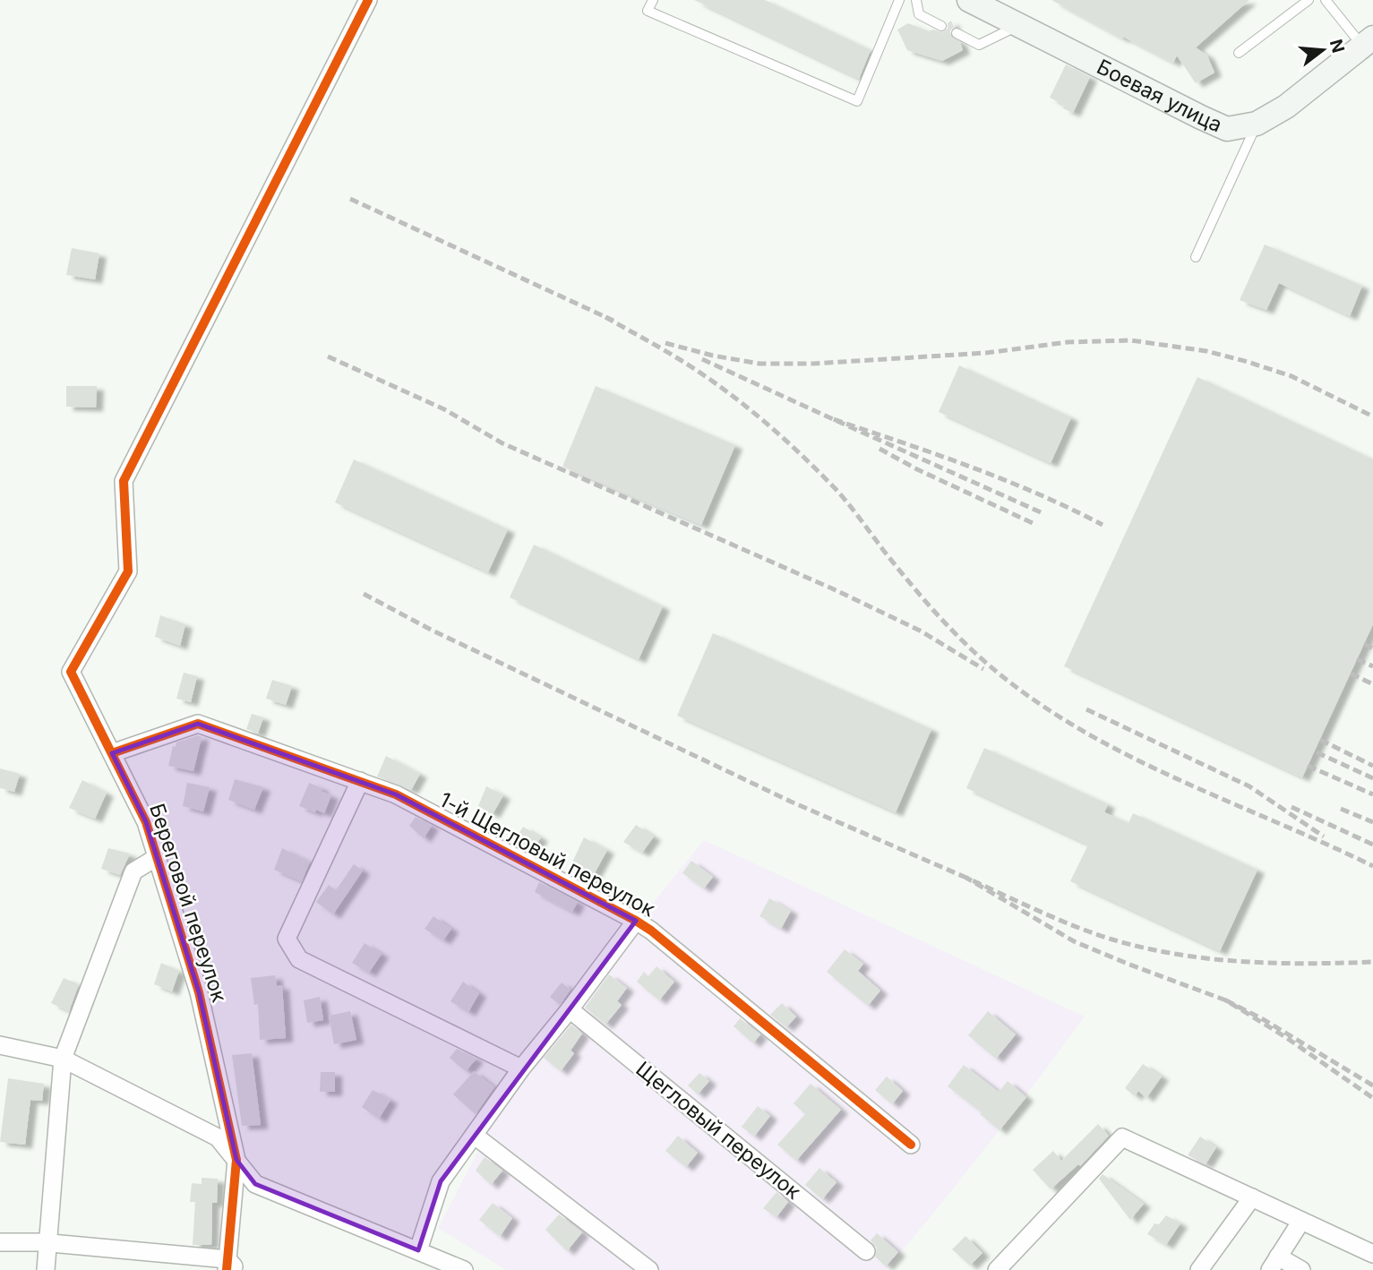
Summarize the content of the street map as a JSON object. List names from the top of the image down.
{
  "streets": {
    "main road": ["Боевая улица"],
    "street": ["1-й Щегловый переулок", "Береговой переулок", "Щегловый переулок"]
  },
  "crossings": [
    ["1-й Щегловый переулок", "Береговой переулок"]
  ],
  "north": "right"
}
